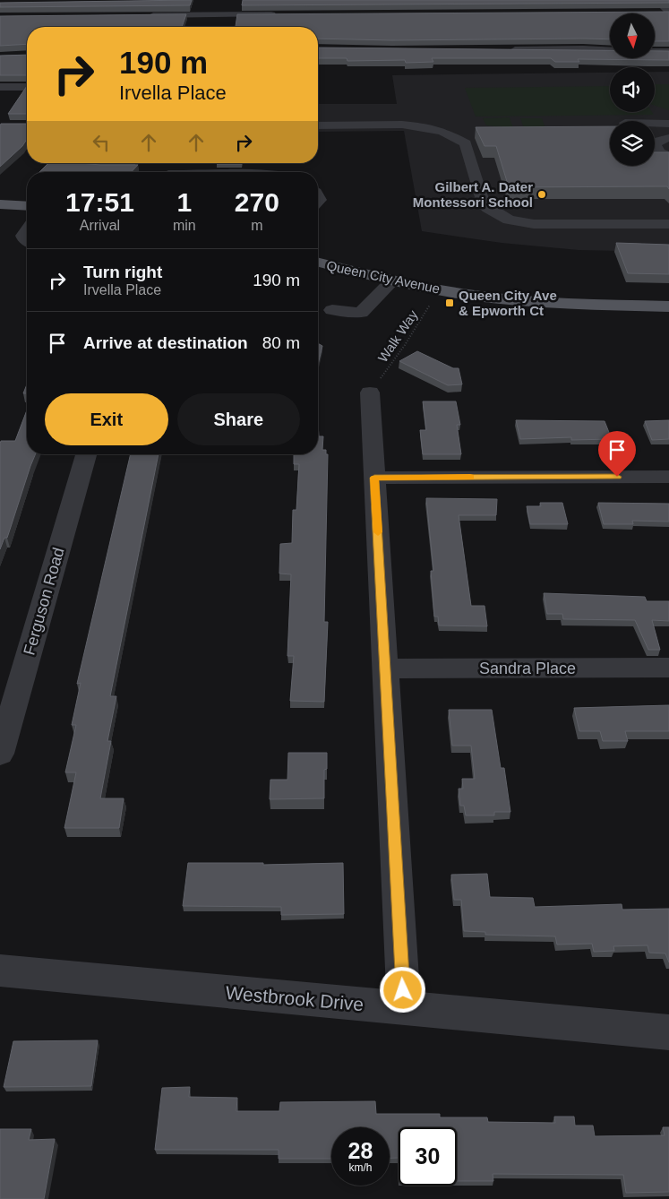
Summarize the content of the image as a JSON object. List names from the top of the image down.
{
  "streets": {
    "main road": ["Queen City Avenue"],
    "street": ["Ferguson Road", "Sandra Place", "Westbrook Drive"],
    "path": ["Walk Way"]
  },
  "crossings": [
    ["Queen City Avenue", "Walk Way"]
  ],
  "places": {
    "other": ["Gilbert A. Dater Montessori School"],
    "transit": ["Queen City Ave & Epworth Ct"]
  },
  "north": "bottom",
  "page": {
    "turn": ["190 m", "Irvella Place"],
    "eta": [
      "17:51",
      "Arrival",
      "1",
      "min",
      "270",
      "m"
    ],
    "list": [
      {
        "name": "Turn right",
        "note": "Irvella Place",
        "value": "190 m"
      },
      {
        "name": "Arrive at destination",
        "value": "80 m"
      }
    ],
    "buttons": ["Exit", "Share"],
    "speed": "28 km/h",
    "limit": "30"
  }
}
